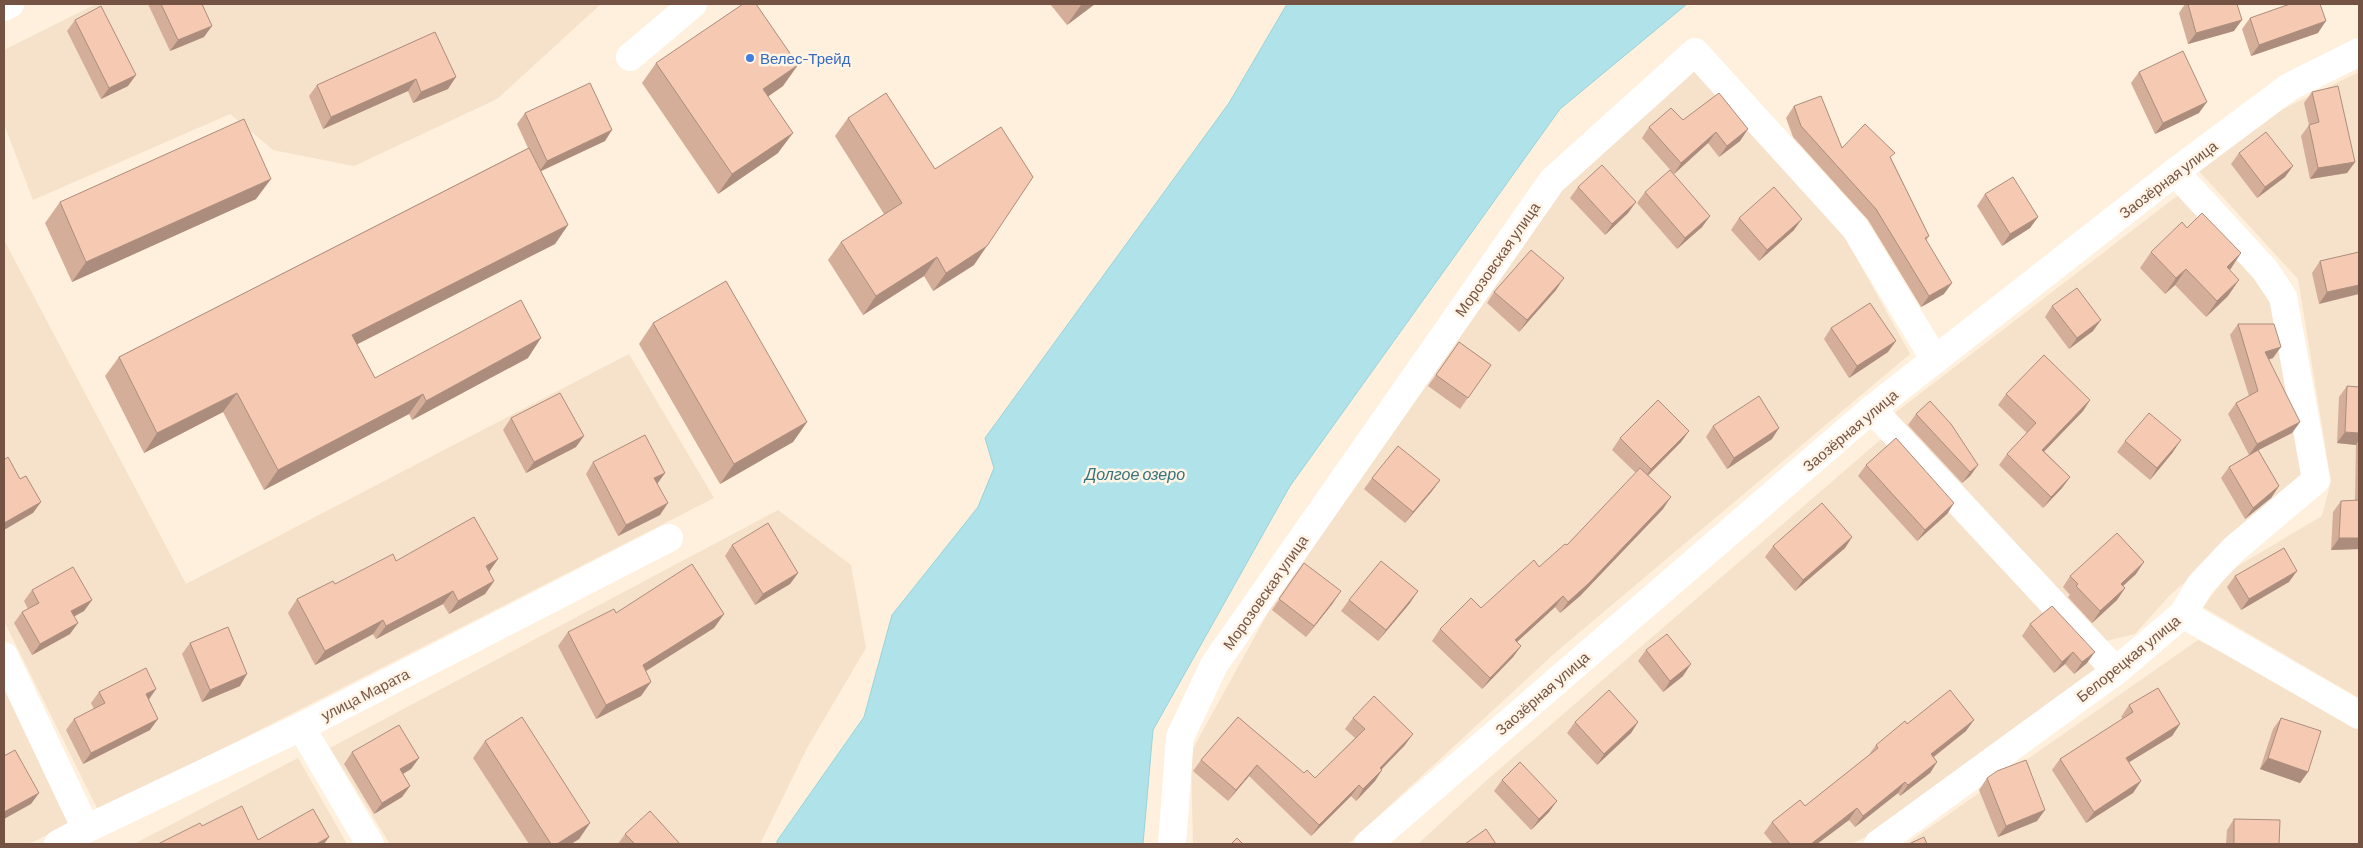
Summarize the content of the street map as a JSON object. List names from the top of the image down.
{
  "streets": {
    "street": [
      "Заозёрная улица",
      "Морозовская улица",
      "Белорецкая улица",
      "улица Марата"
    ]
  },
  "crossings": [
    ["Заозёрная улица", "Морозовская улица"],
    ["Заозёрная улица", "Белорецкая улица"]
  ],
  "water": ["Долгое озеро"],
  "places": ["Велес-Трейд"]
}
